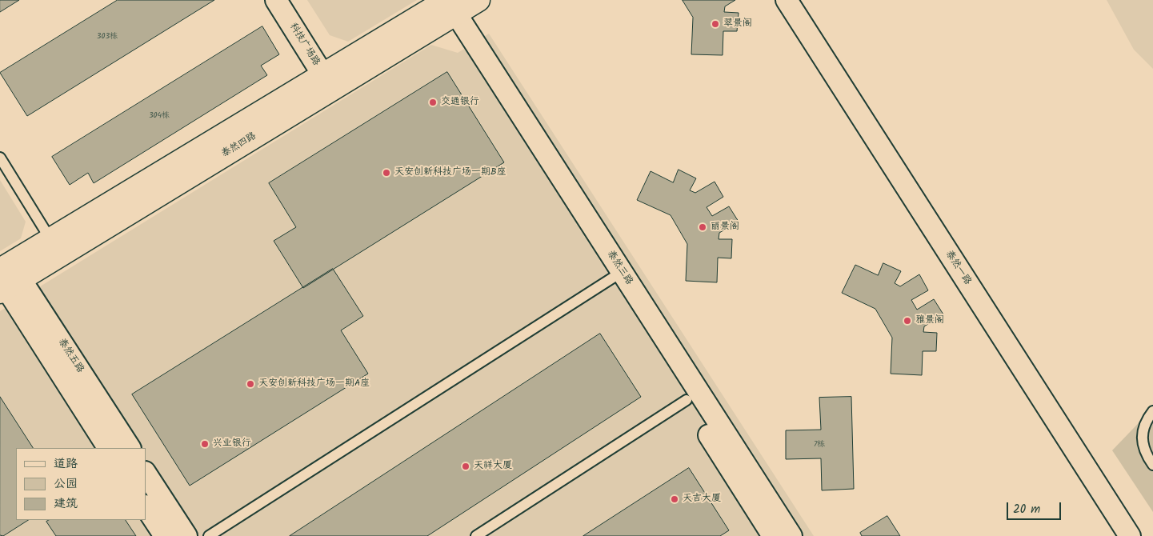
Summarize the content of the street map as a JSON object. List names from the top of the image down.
{
  "streets": {
    "street": [
      "科技广场路",
      "泰然四路",
      "泰然三路",
      "泰然一路",
      "泰然五路"
    ]
  },
  "crossings": [
    ["科技广场路", "泰然四路"],
    ["泰然四路", "泰然三路"],
    ["泰然四路", "泰然五路"]
  ],
  "places": [
    "翠景阁",
    "交通银行",
    "天安创新科技广场一期B座",
    "丽景阁",
    "雅景阁",
    "天安创新科技广场一期A座",
    "兴业银行",
    "天祥大厦",
    "天吉大厦"
  ],
  "house_numbers": ["303栋", "304栋", "7栋"],
  "legend": ["道路", "公园", "建筑"],
  "scale_bar": "20 m"
}
